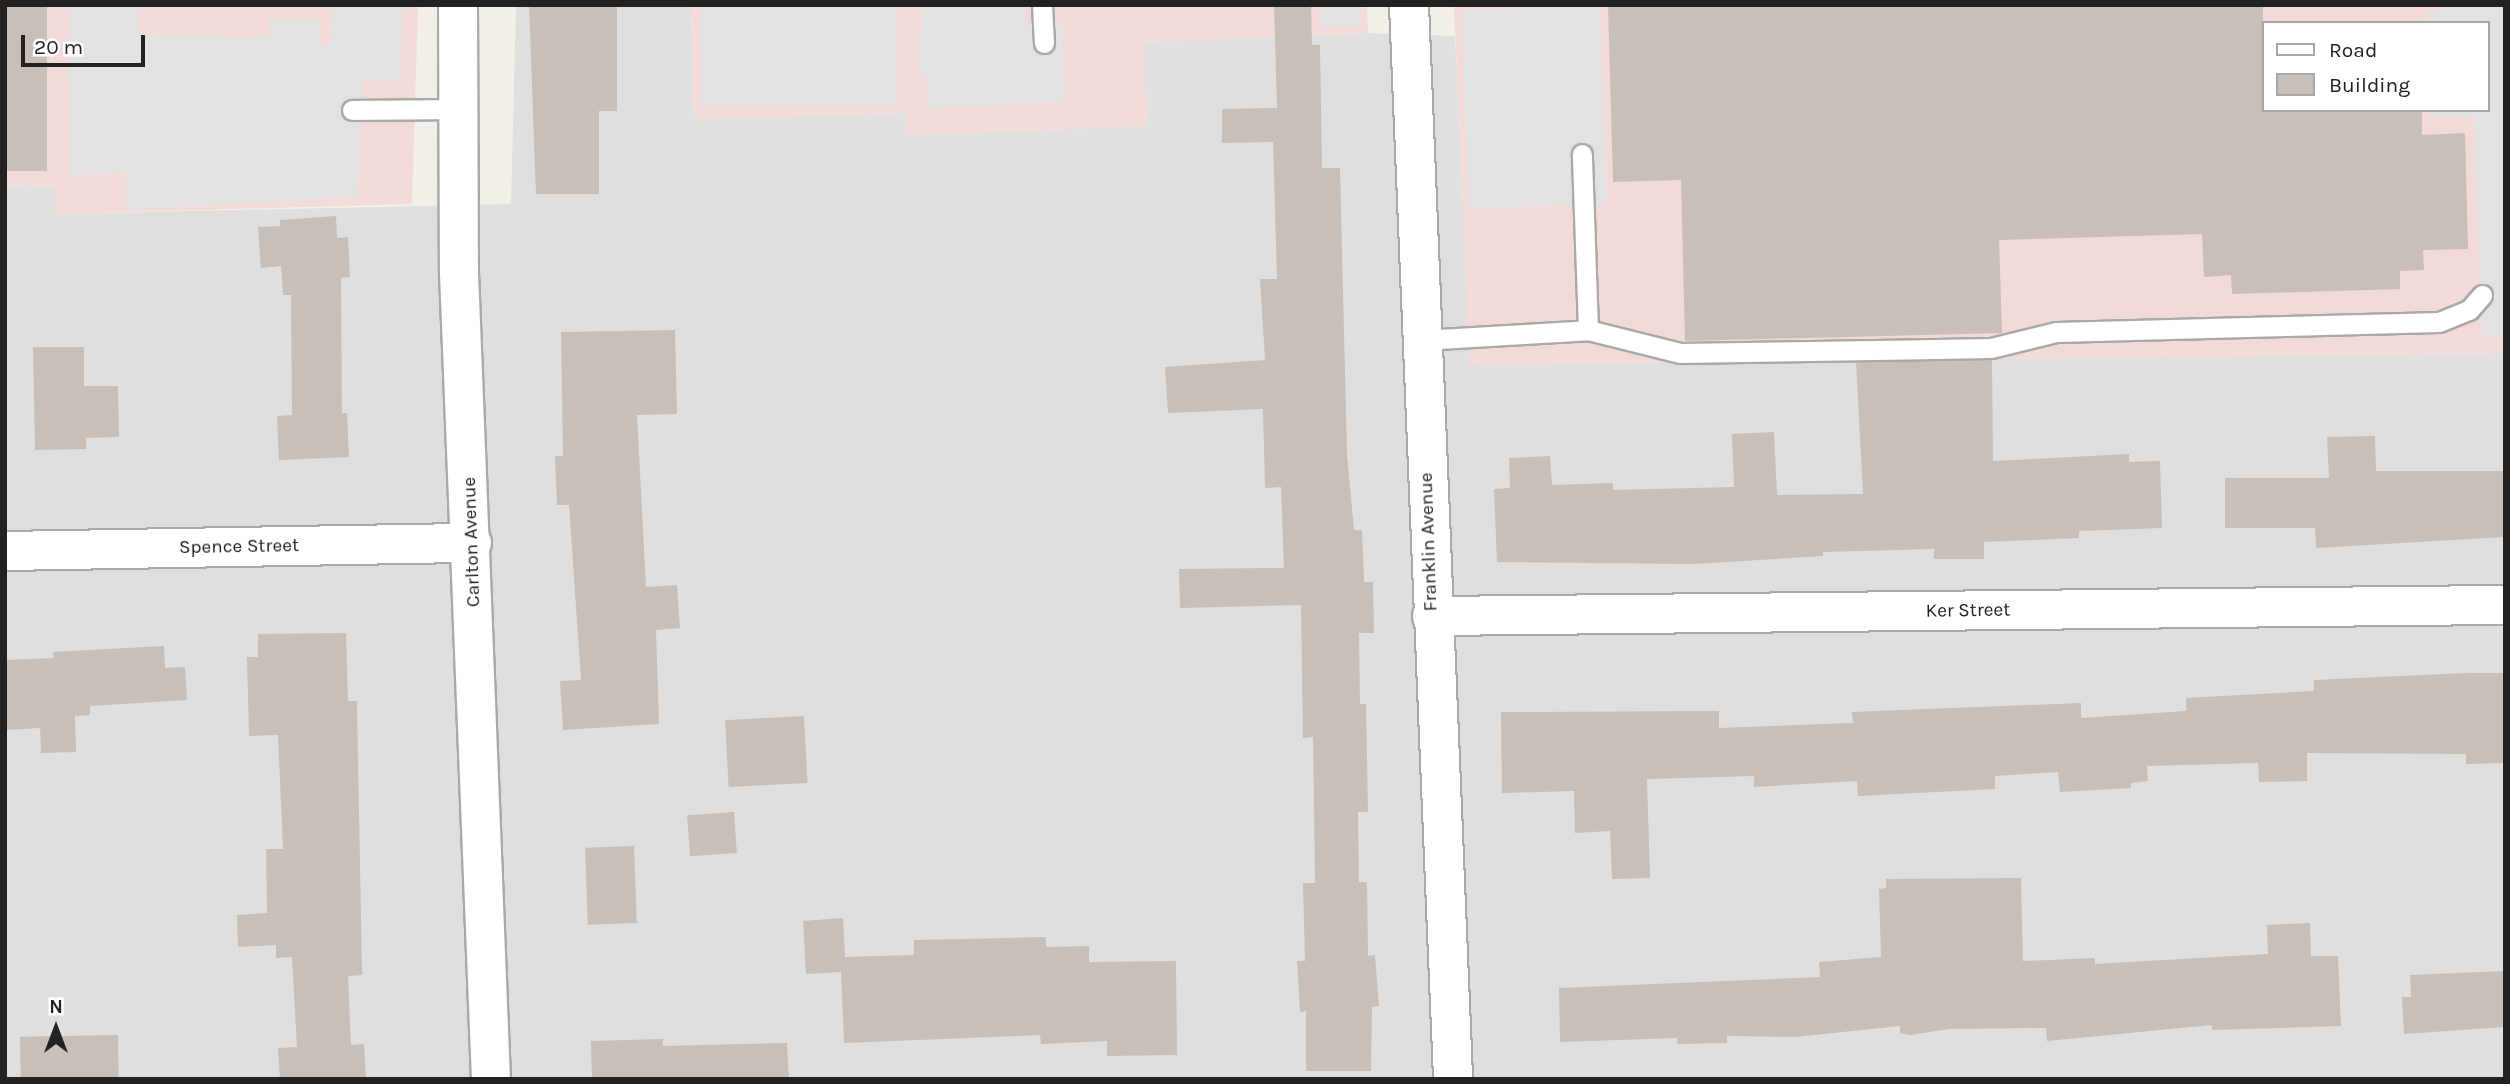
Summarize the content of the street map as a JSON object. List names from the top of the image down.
{
  "streets": {
    "street": [
      "Carlton Avenue",
      "Franklin Avenue",
      "Spence Street",
      "Ker Street"
    ]
  },
  "crossings": [
    ["Carlton Avenue", "Spence Street"],
    ["Franklin Avenue", "Ker Street"]
  ],
  "legend": ["Road", "Building"],
  "scale_bar": "20 m",
  "north": "top"
}
